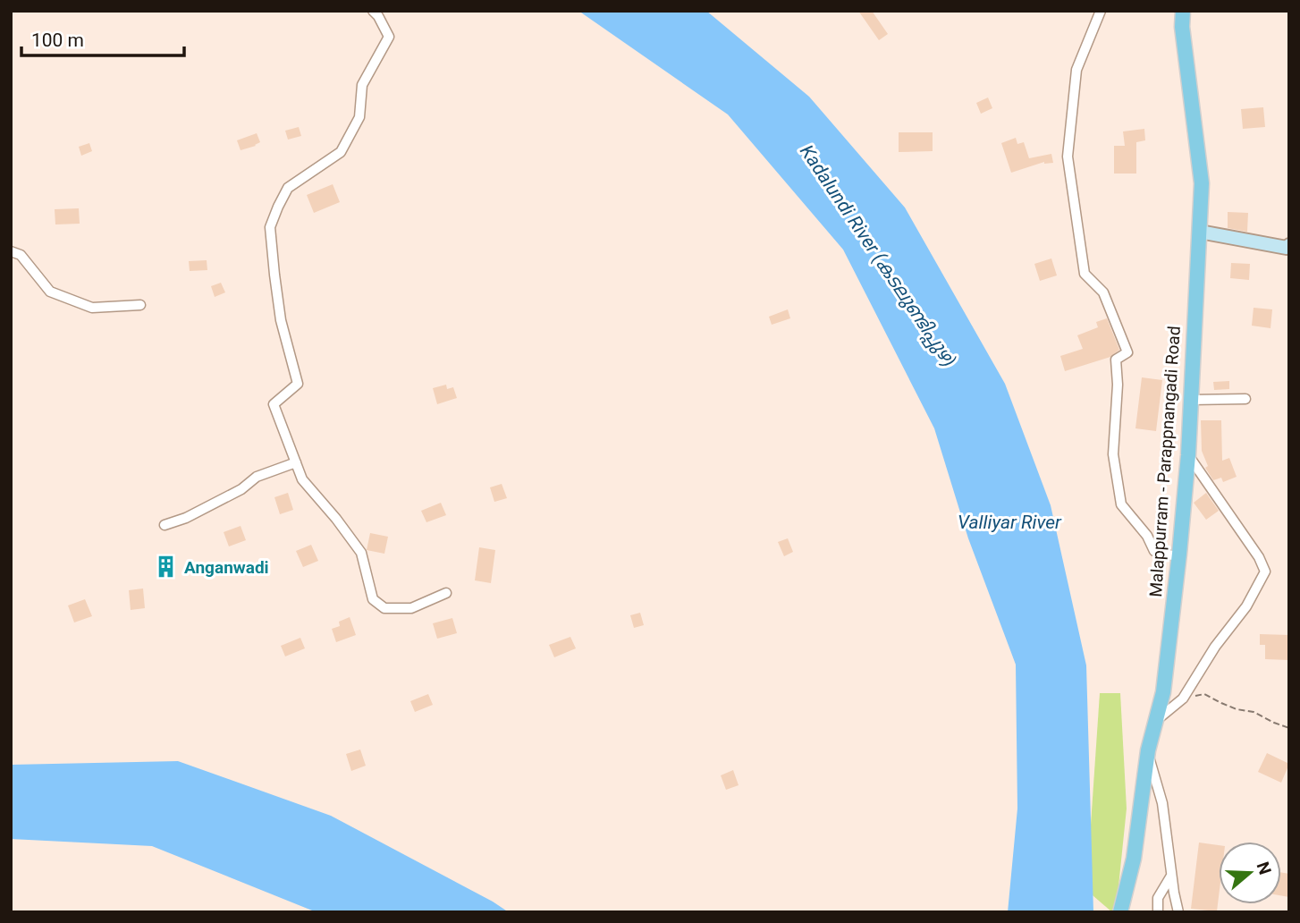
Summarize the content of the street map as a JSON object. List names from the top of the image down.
{
  "streets": {
    "main road": ["Malappurram - Parappnangadi Road"]
  },
  "water": ["Kadalundi River (കടലുണ്ടിപ്പുഴ)", "Valliyar River"],
  "places": {
    "building": ["Anganwadi"]
  },
  "scale_bar": "100 m",
  "north": "right"
}
